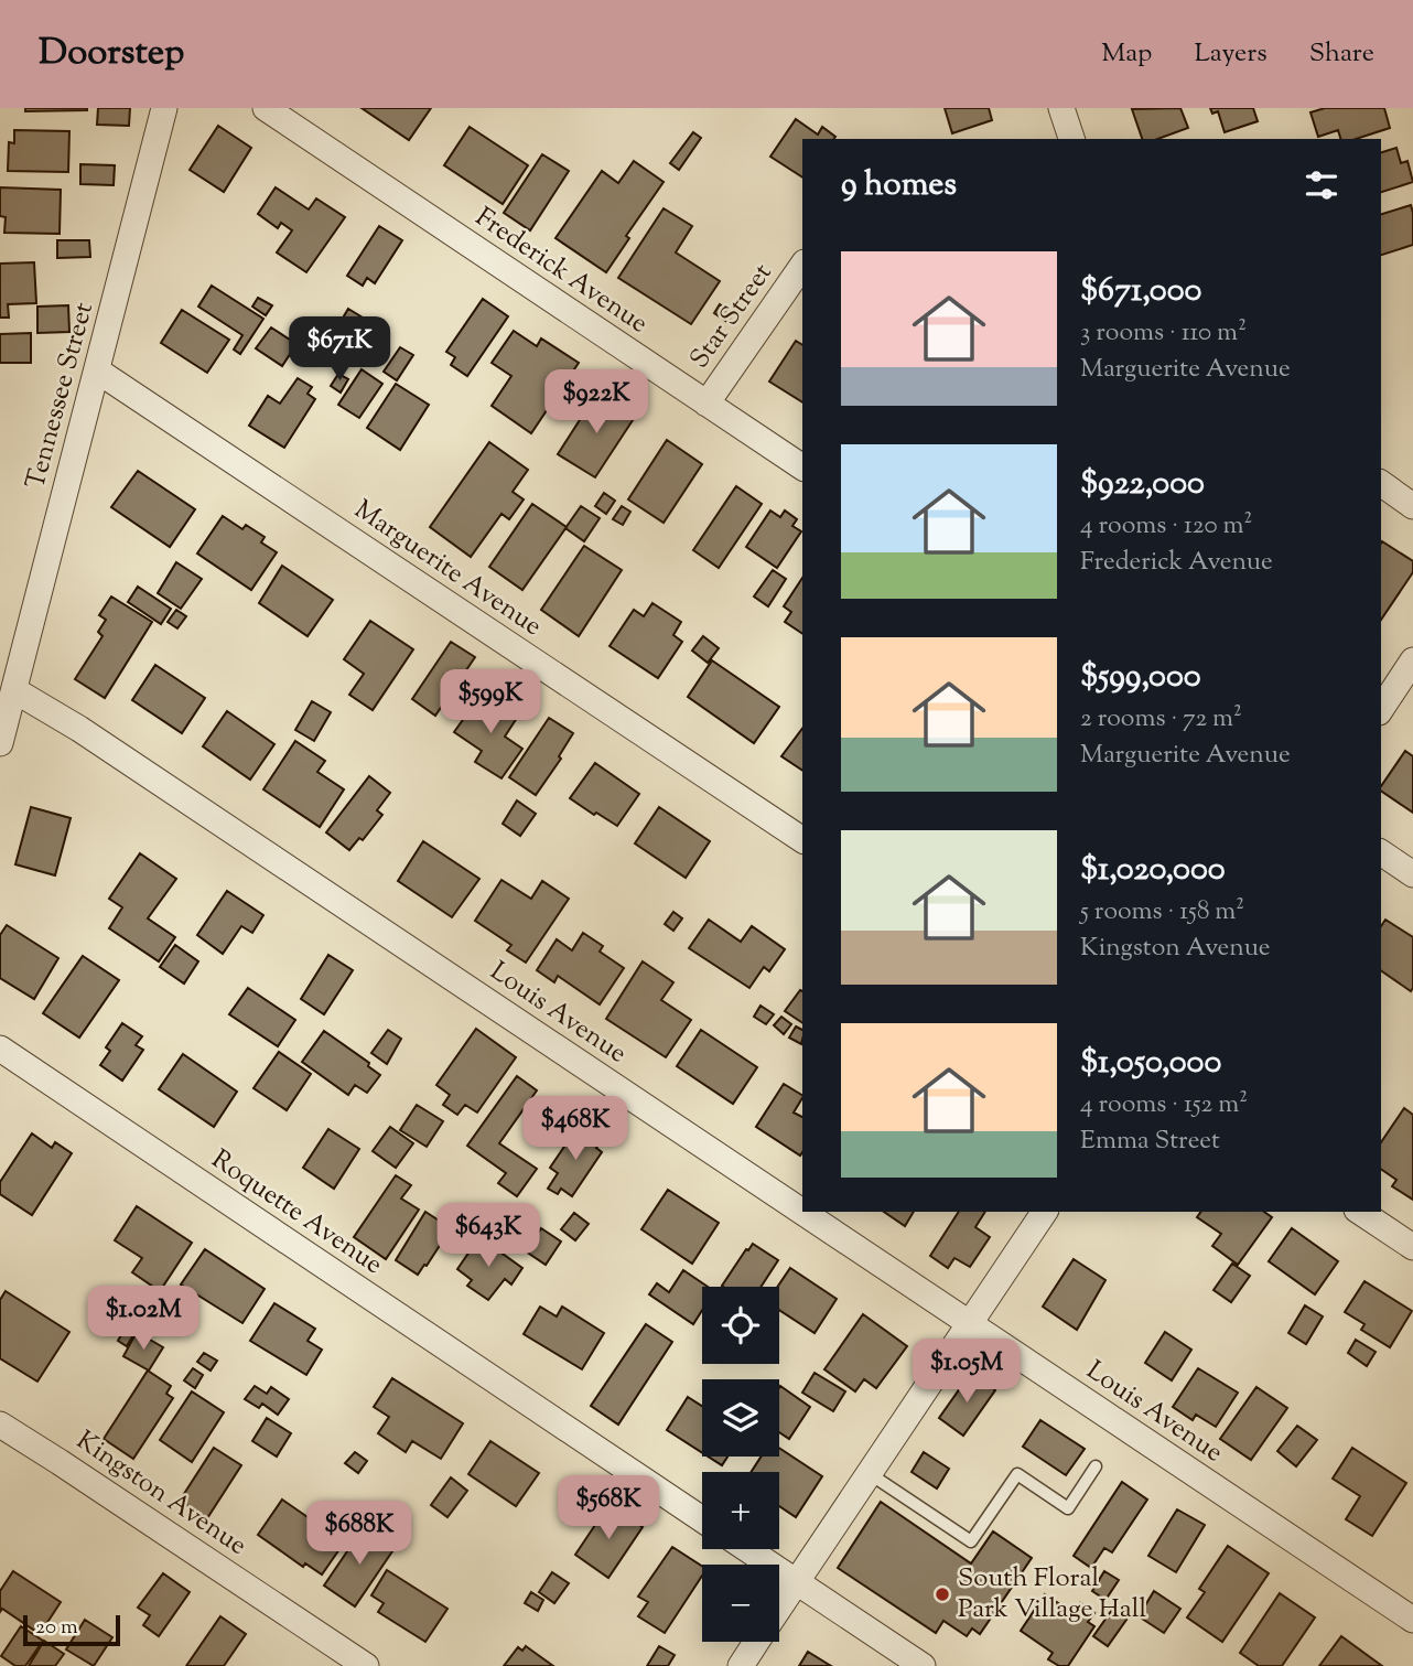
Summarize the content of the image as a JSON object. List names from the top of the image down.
{
  "streets": {
    "street": [
      "Frederick Avenue",
      "Star Street",
      "Tennessee Street",
      "Marguerite Avenue",
      "Louis Avenue",
      "Roquette Avenue",
      "Kingston Avenue"
    ]
  },
  "crossings": [
    ["Frederick Avenue", "Star Street"],
    ["Tennessee Street", "Marguerite Avenue"],
    ["Tennessee Street", "Louis Avenue"]
  ],
  "places": ["South Floral Park Village Hall"],
  "scale_bar": "20 m",
  "page": {
    "header": "Doorstep",
    "nav": ["Map", "Layers", "Share"],
    "heading": "9 homes",
    "list": [
      {
        "name": "$671,000",
        "note": "3 rooms · 110 m² · Marguerite Avenue"
      },
      {
        "name": "$922,000",
        "note": "4 rooms · 120 m² · Frederick Avenue"
      },
      {
        "name": "$599,000",
        "note": "2 rooms · 72 m² · Marguerite Avenue"
      },
      {
        "name": "$1,020,000",
        "note": "5 rooms · 158 m² · Kingston Avenue"
      },
      {
        "name": "$1,050,000",
        "note": "4 rooms · 152 m² · Emma Street"
      }
    ],
    "price": [
      "$671K",
      "$922K",
      "$599K",
      "$468K",
      "$643K",
      "$1.02M",
      "$1.05M",
      "$568K",
      "$688K"
    ],
    "map_buttons": ["+", "−"],
    "scale": "20 m"
  }
}
